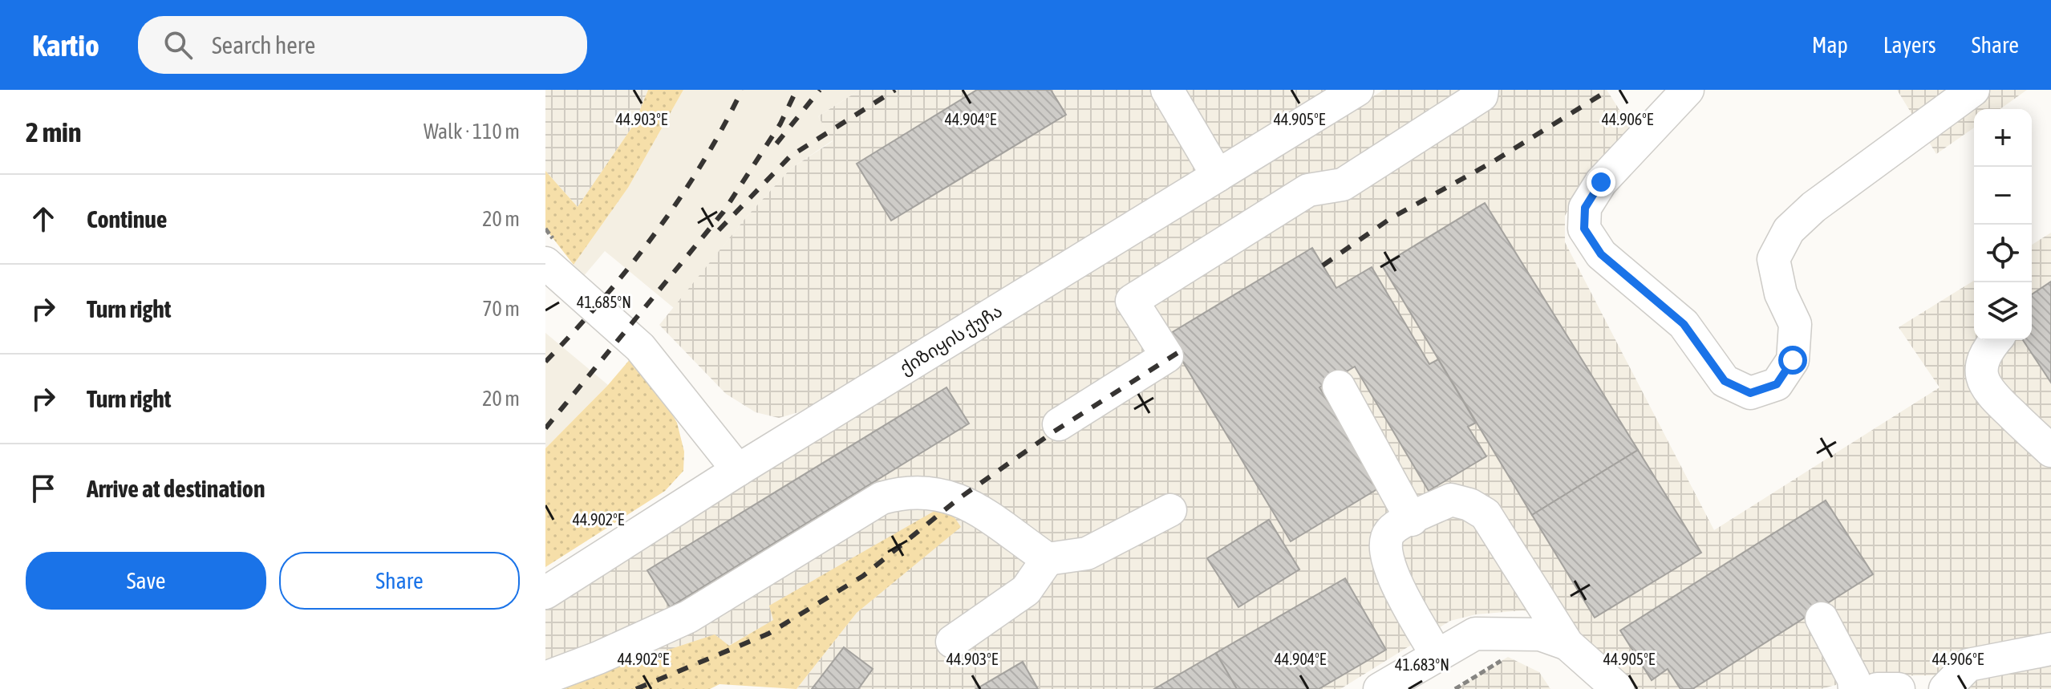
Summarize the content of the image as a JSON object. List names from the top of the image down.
{
  "streets": {
    "street": ["ქიზიყის ქუჩა"]
  },
  "page": {
    "header": "Kartio",
    "search": "Search here",
    "nav": ["Map", "Layers", "Share"],
    "heading": ["2 min", "Walk · 110 m"],
    "map_buttons": ["+", "−"],
    "list": [
      ["Continue", "20 m"],
      ["Turn right", "70 m"],
      ["Turn right", "20 m"],
      "Arrive at destination"
    ],
    "buttons": ["Save", "Share"]
  },
  "coordinates": [
    "44.903°E",
    "44.904°E",
    "44.905°E",
    "44.906°E",
    "41.685°N",
    "44.902°E",
    "41.683°N"
  ]
}
